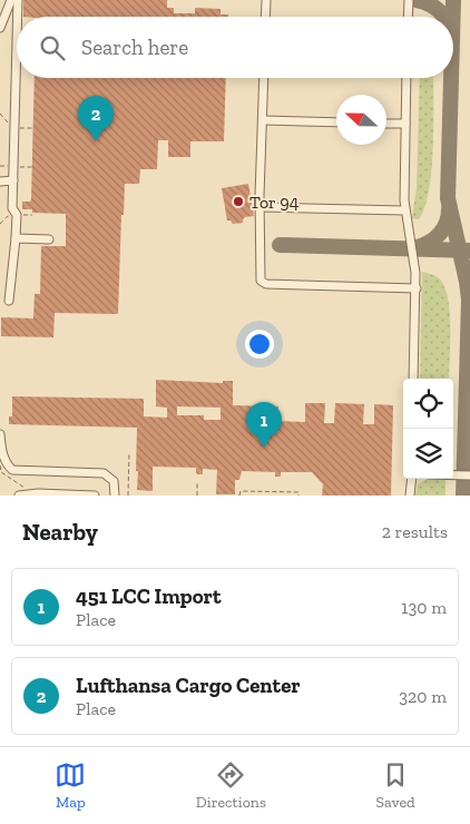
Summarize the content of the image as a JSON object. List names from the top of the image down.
{
  "places": ["Tor 94"],
  "north": "left",
  "page": {
    "search": "Search here",
    "pins": ["2", "1"],
    "heading": ["Nearby", "2 results"],
    "list": [
      {
        "mark": "1",
        "name": "451 LCC Import",
        "note": "Place",
        "value": "130 m"
      },
      {
        "mark": "2",
        "name": "Lufthansa Cargo Center",
        "note": "Place",
        "value": "320 m"
      }
    ],
    "nav": ["Map", "Directions", "Saved"]
  }
}
